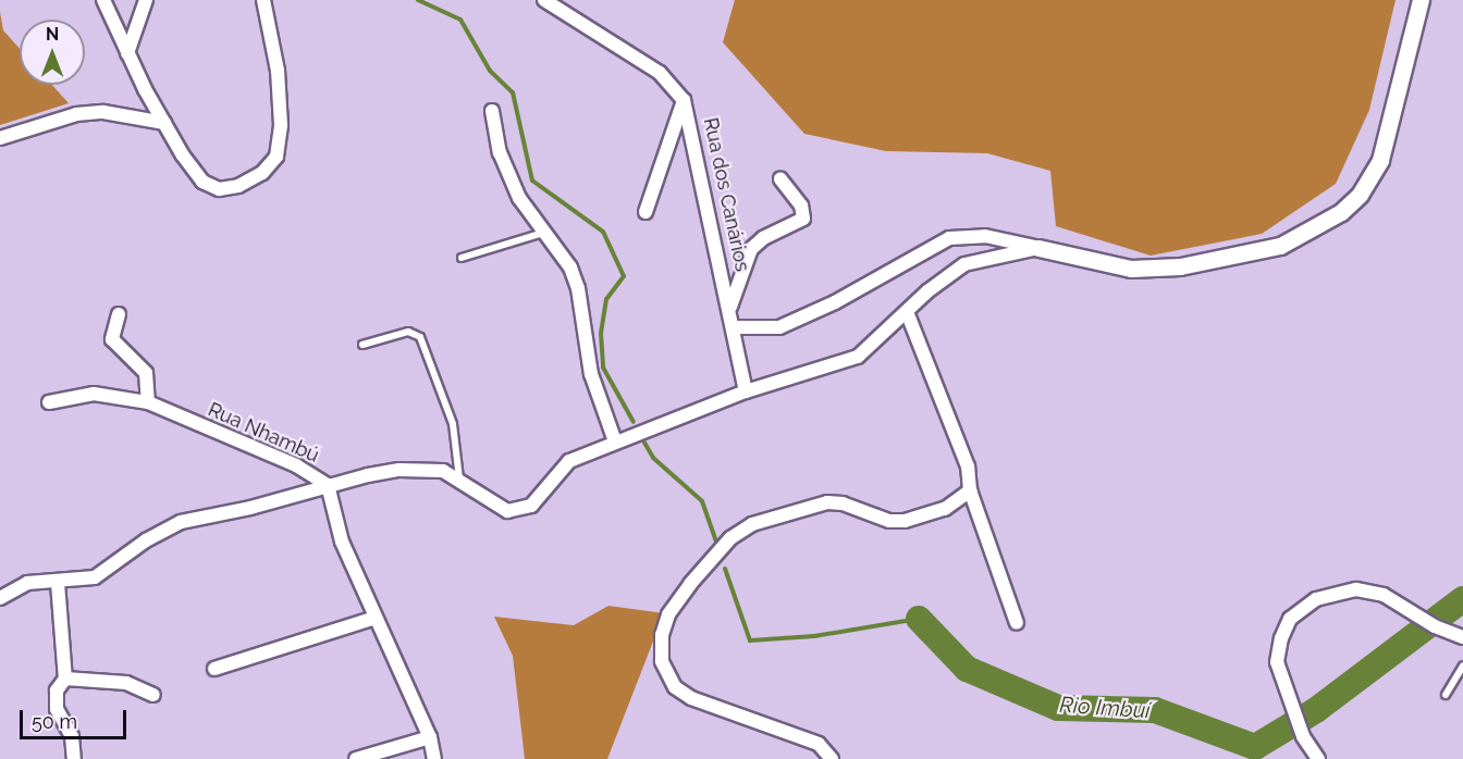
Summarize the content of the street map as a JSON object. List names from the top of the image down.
{
  "streets": {
    "street": ["Rua dos Canários", "Rua Nhambú"]
  },
  "water": ["Rio Imbuí"],
  "scale_bar": "50 m",
  "north": "top"
}
